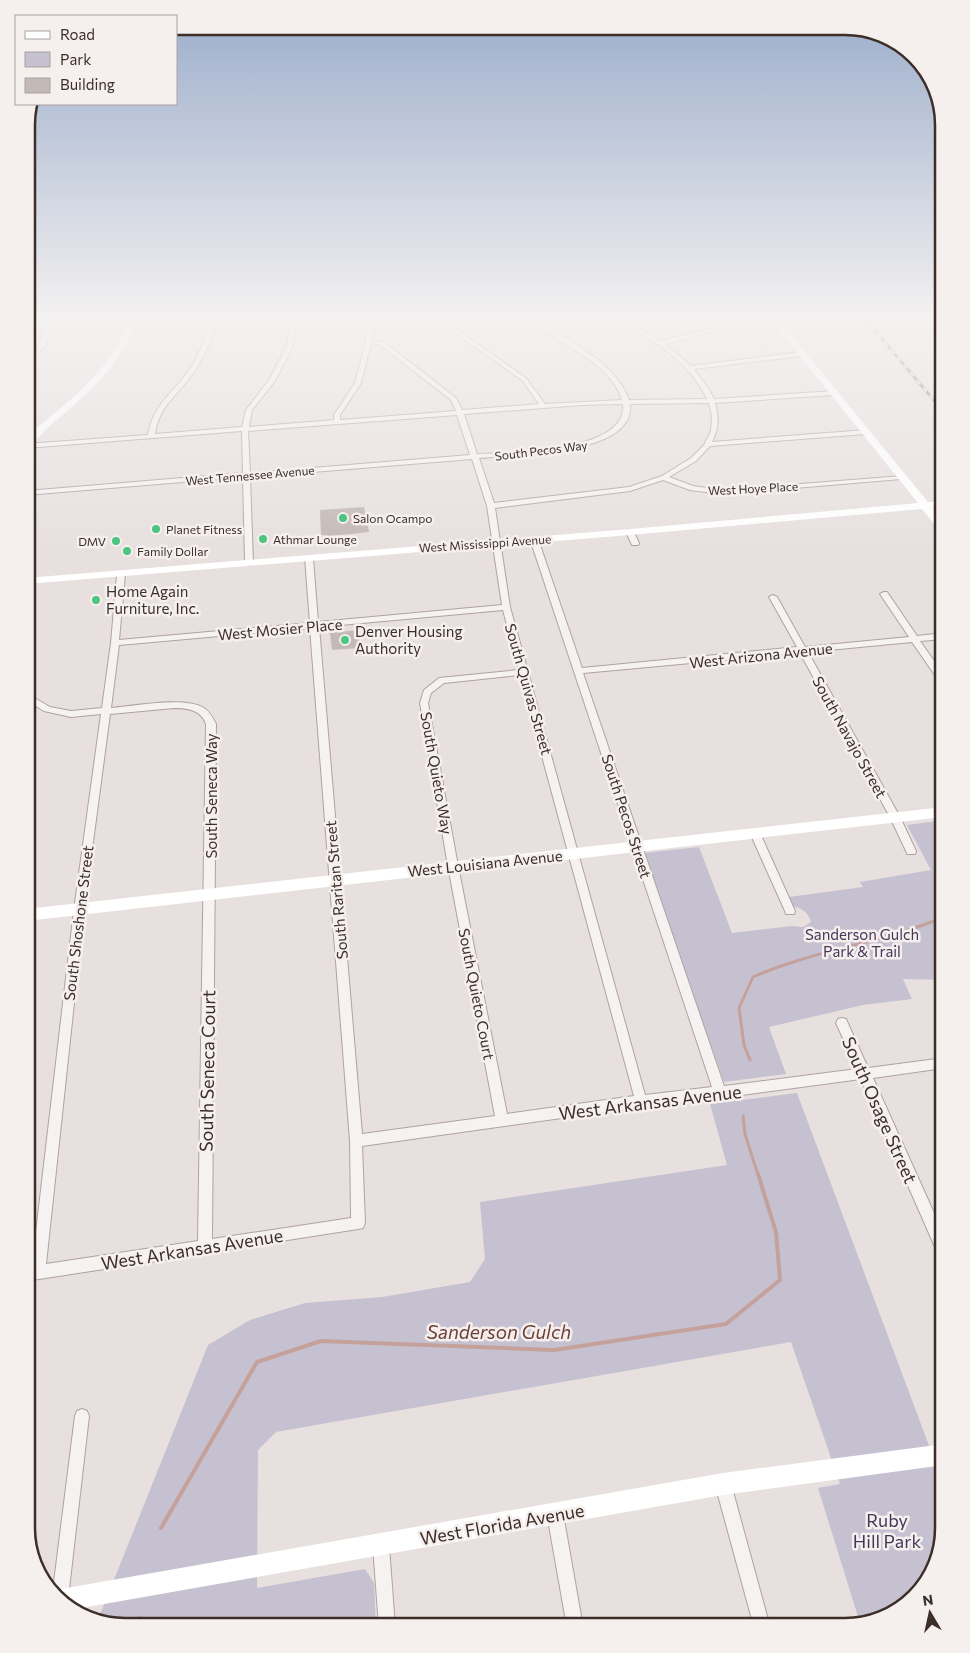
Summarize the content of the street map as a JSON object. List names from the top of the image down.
{
  "streets": {
    "main road": ["West Mississippi Avenue", "West Florida Avenue"],
    "street": [
      "South Pecos Way",
      "West Tennessee Avenue",
      "West Hoye Place",
      "West Mosier Place",
      "West Arizona Avenue",
      "South Quivas Street",
      "South Navajo Street",
      "South Quieto Way",
      "South Seneca Way",
      "South Pecos Street",
      "West Louisiana Avenue",
      "South Raritan Street",
      "South Shoshone Street",
      "South Quieto Court",
      "South Seneca Court",
      "West Arkansas Avenue",
      "South Osage Street"
    ]
  },
  "crossings": [
    ["South Pecos Way", "West Tennessee Avenue"],
    ["South Pecos Way", "South Quivas Street"],
    ["West Tennessee Avenue", "South Quivas Street"],
    ["West Mississippi Avenue", "South Quivas Street"],
    ["West Mississippi Avenue", "South Pecos Street"],
    ["West Mississippi Avenue", "South Raritan Street"],
    ["West Mississippi Avenue", "South Shoshone Street"],
    ["West Mosier Place", "South Quivas Street"],
    ["West Mosier Place", "South Raritan Street"],
    ["West Mosier Place", "South Shoshone Street"],
    ["West Arizona Avenue", "South Navajo Street"],
    ["West Arizona Avenue", "South Pecos Street"],
    ["South Quivas Street", "South Quieto Way"],
    ["South Quivas Street", "West Louisiana Avenue"],
    ["South Quivas Street", "West Arkansas Avenue"],
    ["South Navajo Street", "West Louisiana Avenue"],
    ["South Quieto Way", "West Louisiana Avenue"],
    ["South Quieto Way", "South Quieto Court"],
    ["South Seneca Way", "West Louisiana Avenue"],
    ["South Seneca Way", "South Shoshone Street"],
    ["South Seneca Way", "South Seneca Court"],
    ["South Pecos Street", "West Louisiana Avenue"],
    ["South Pecos Street", "West Arkansas Avenue"],
    ["West Louisiana Avenue", "South Raritan Street"],
    ["West Louisiana Avenue", "South Shoshone Street"],
    ["West Louisiana Avenue", "South Quieto Court"],
    ["West Louisiana Avenue", "South Seneca Court"],
    ["South Raritan Street", "West Arkansas Avenue"],
    ["South Quieto Court", "West Arkansas Avenue"],
    ["South Seneca Court", "West Arkansas Avenue"],
    ["West Arkansas Avenue", "South Osage Street"]
  ],
  "water": ["Sanderson Gulch"],
  "parks": ["Sanderson Gulch Park & Trail", "Ruby Hill Park"],
  "places": [
    "Salon Ocampo",
    "Planet Fitness",
    "Athmar Lounge",
    "DMV",
    "Family Dollar",
    "Home Again Furniture, Inc.",
    "Denver Housing Authority"
  ],
  "legend": ["Road", "Park", "Building"],
  "north": "top"
}
